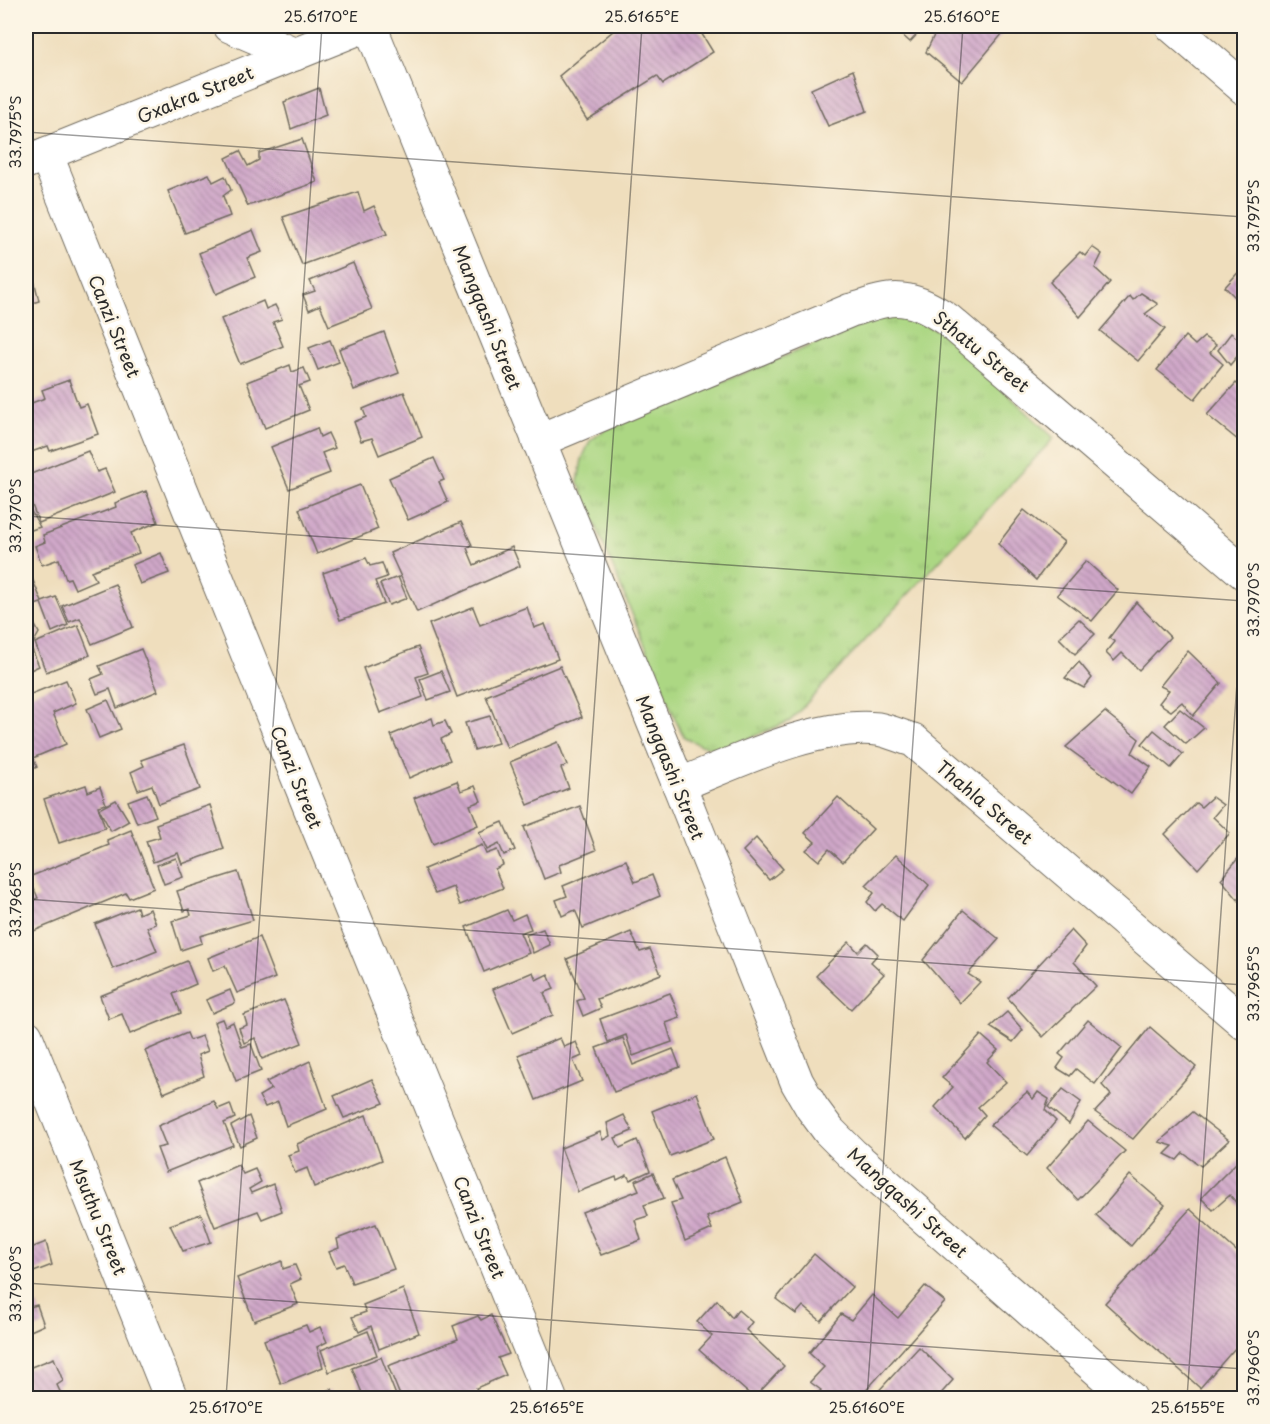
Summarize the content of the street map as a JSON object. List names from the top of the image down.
{
  "streets": {
    "street": [
      "Gxakra Street",
      "Mangqashi Street",
      "Canzi Street",
      "Sthatu Street",
      "Thahla Street",
      "Msuthu Street"
    ]
  },
  "crossings": [
    ["Gxakra Street", "Canzi Street"],
    ["Mangqashi Street", "Sthatu Street"],
    ["Mangqashi Street", "Thahla Street"]
  ],
  "coordinates": [
    "25.6170°E",
    "25.6165°E",
    "25.6160°E",
    "33.7975°S",
    "33.7970°S",
    "33.7965°S",
    "33.7960°S",
    "25.6155°E"
  ]
}
